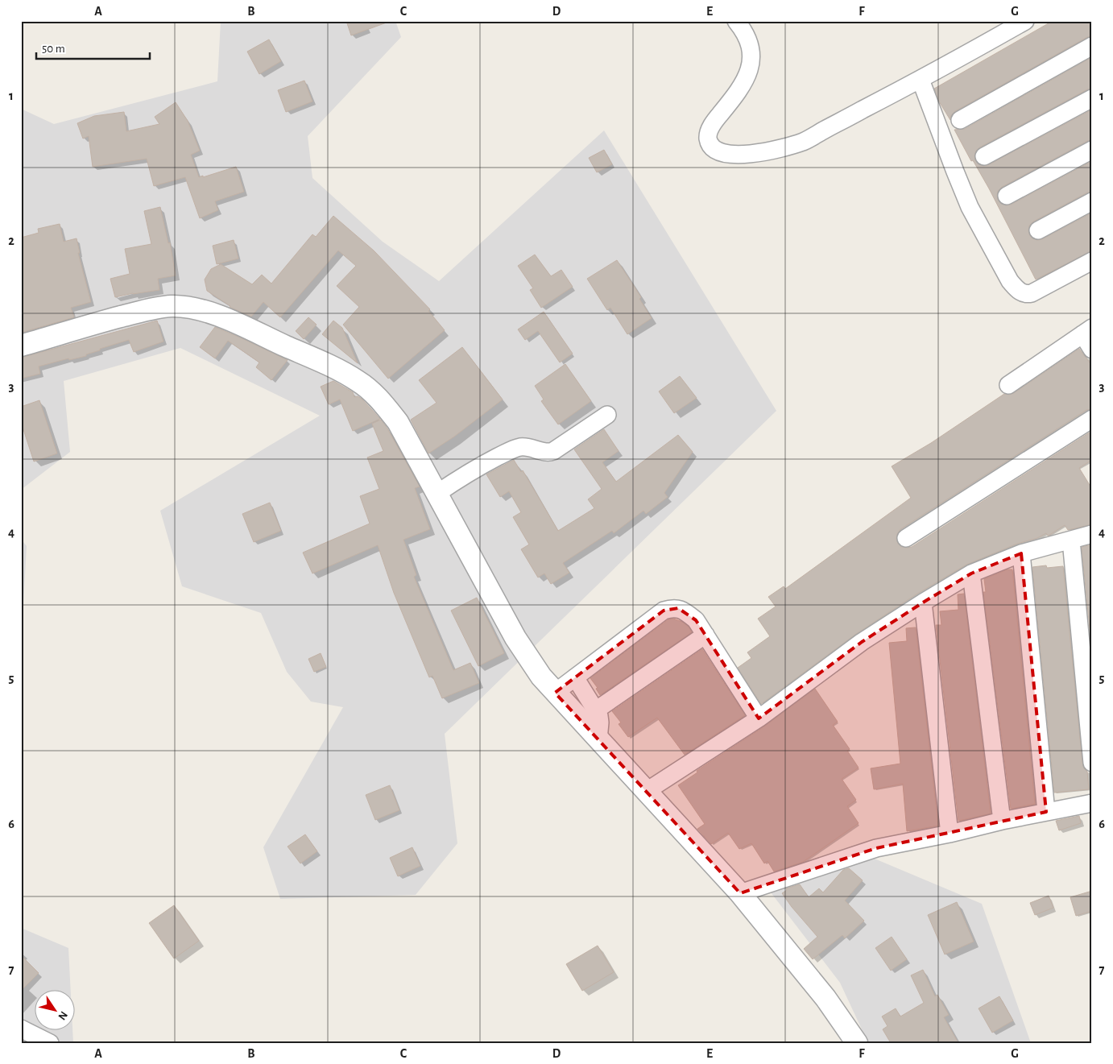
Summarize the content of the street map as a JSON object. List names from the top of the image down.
{
  "scale_bar": "50 m",
  "north": "bottom right",
  "grid": {
    "columns": [
      "A",
      "B",
      "C",
      "D",
      "E",
      "F",
      "G"
    ],
    "rows": [
      "1",
      "2",
      "3",
      "4",
      "5",
      "6",
      "7"
    ]
  }
}
